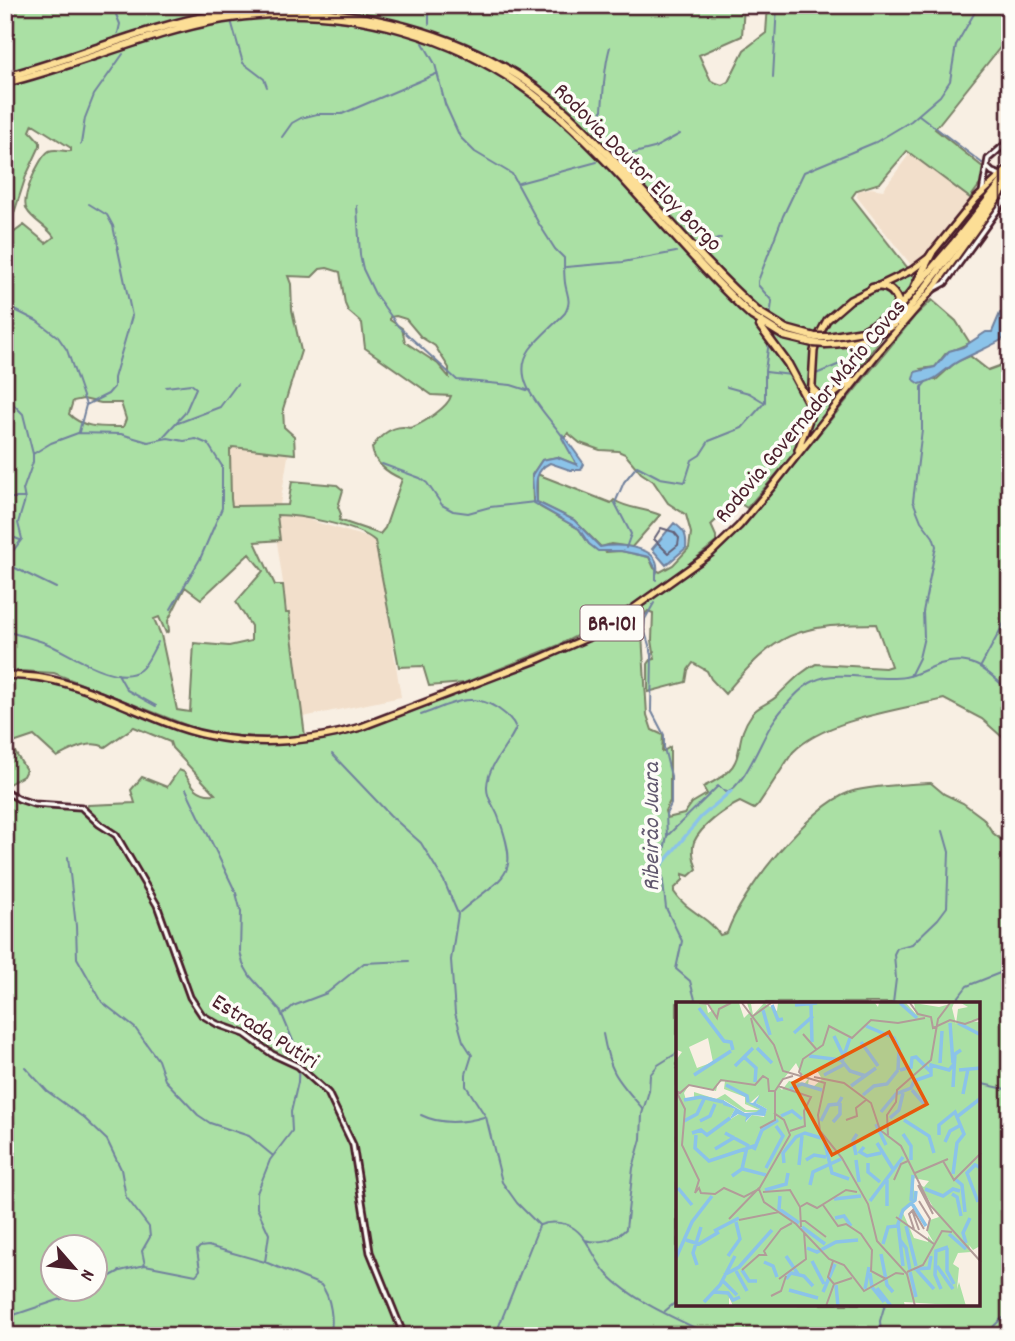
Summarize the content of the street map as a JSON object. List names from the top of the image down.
{
  "streets": {
    "highway": ["Rodovia Doutor Eloy Borgo", "Rodovia Governador Mário Covas"],
    "main road": ["BR-101"],
    "street": ["Estrada Putiri"]
  },
  "crossings": [
    ["Rodovia Doutor Eloy Borgo", "Rodovia Governador Mário Covas"],
    ["Rodovia Doutor Eloy Borgo", "BR-101"],
    ["Rodovia Governador Mário Covas", "BR-101"]
  ],
  "water": ["Ribeirão Juara"],
  "north": "bottom right"
}
